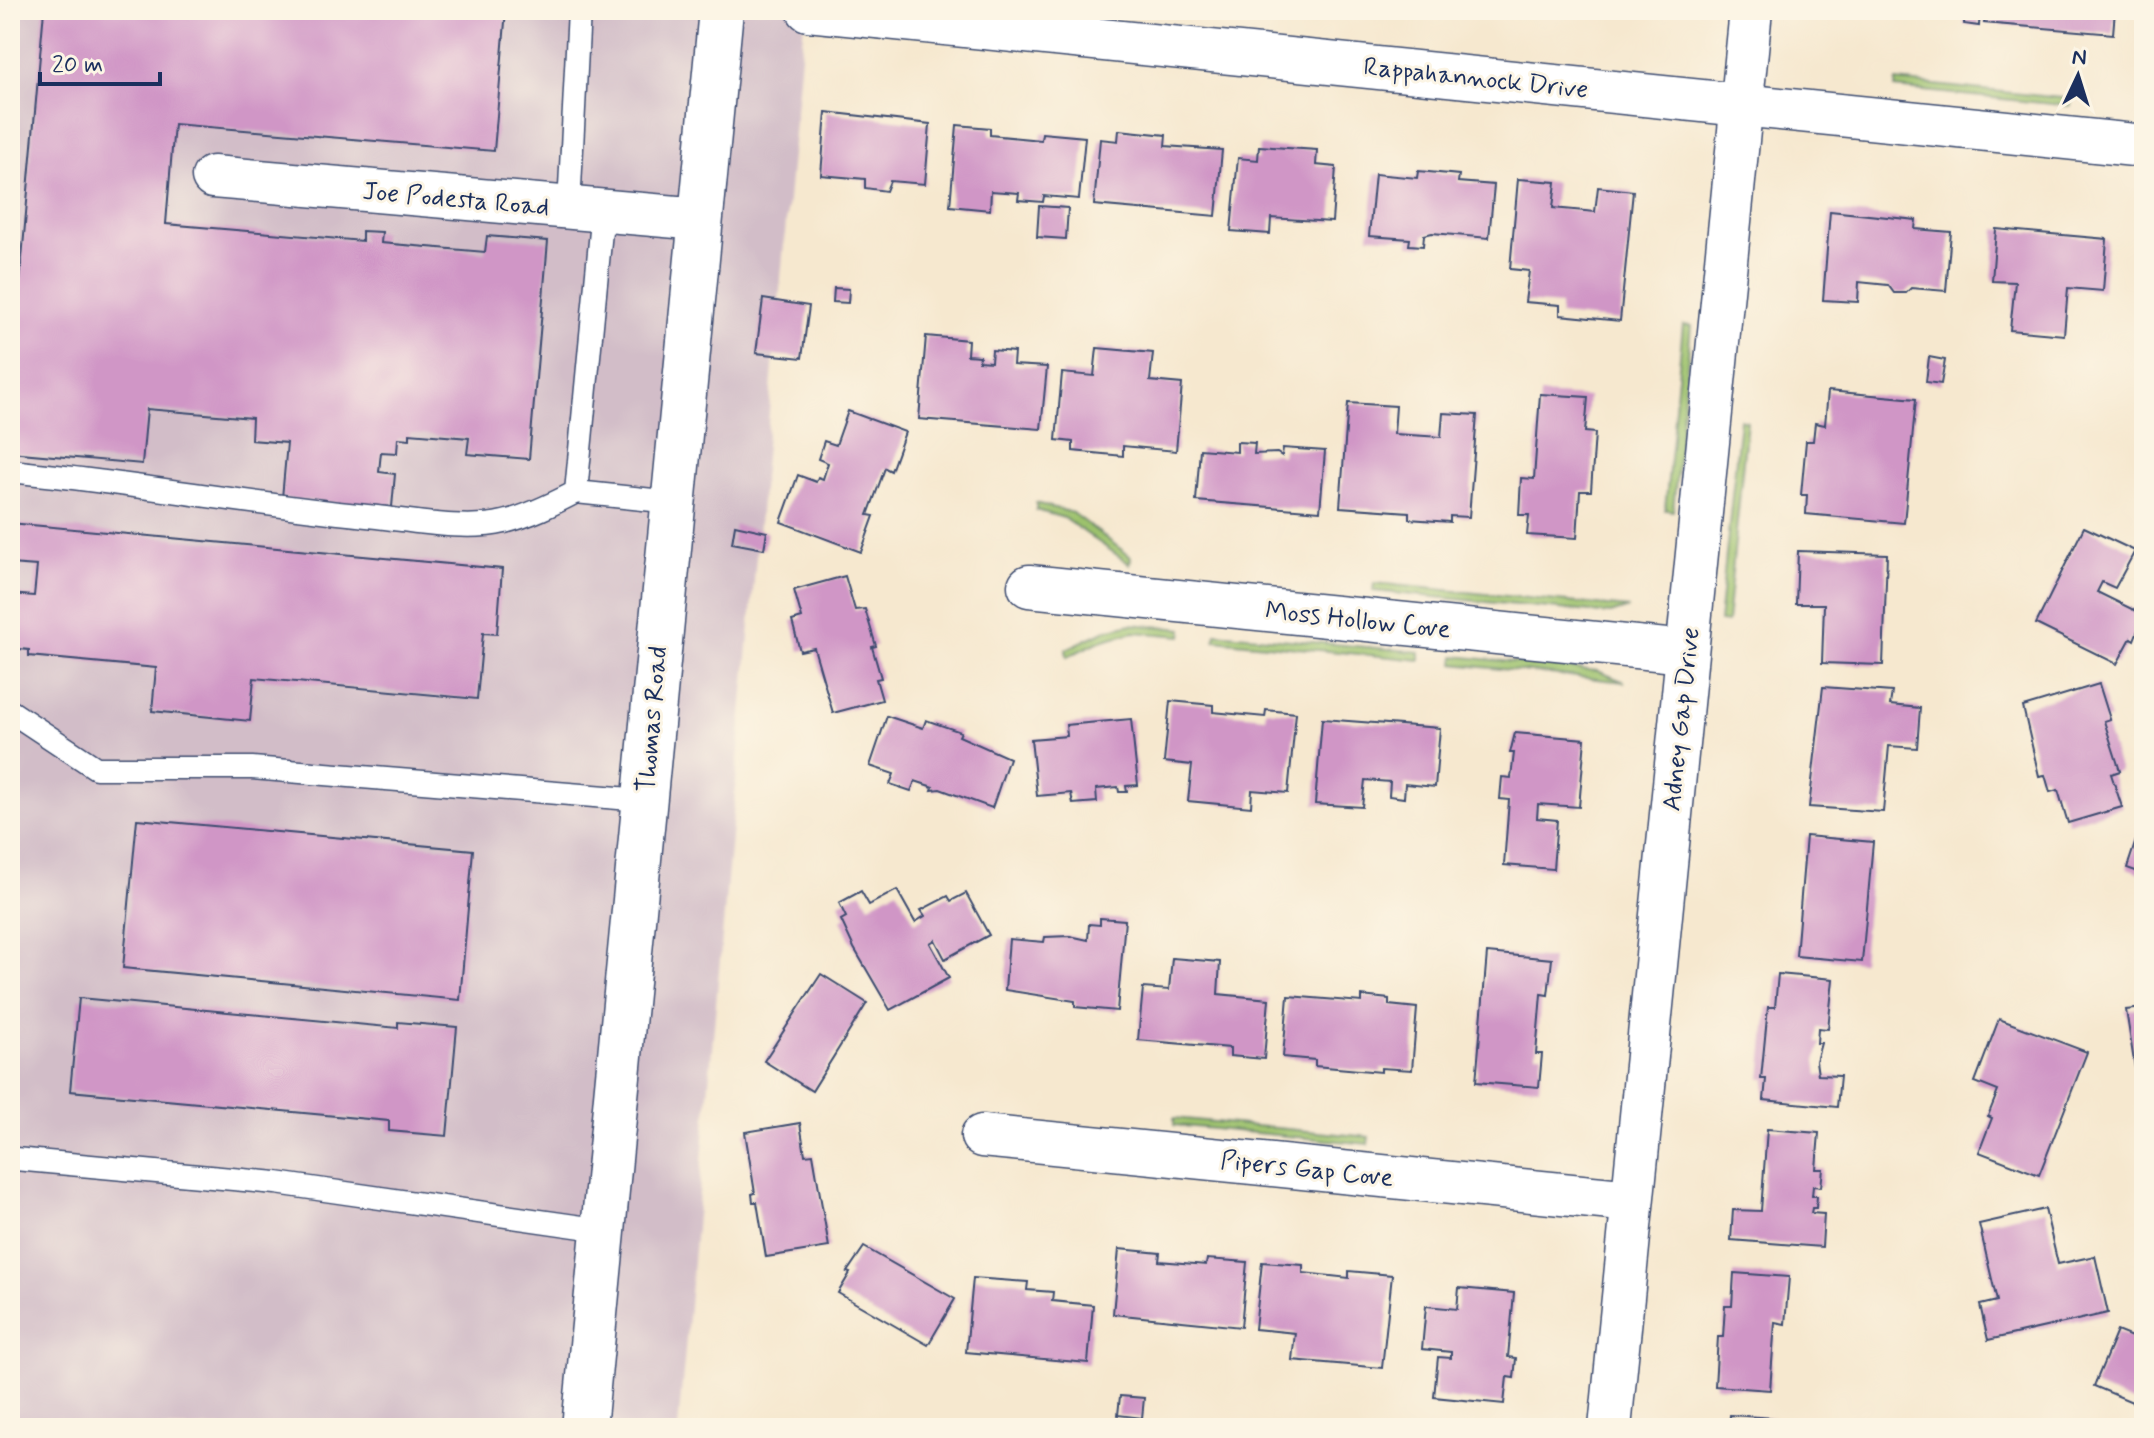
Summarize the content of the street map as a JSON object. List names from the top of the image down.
{
  "streets": {
    "street": [
      "Rappahannock Drive",
      "Joe Podesta Road",
      "Moss Hollow Cove",
      "Thomas Road",
      "Adney Gap Drive",
      "Pipers Gap Cove"
    ]
  },
  "crossings": [
    ["Rappahannock Drive", "Adney Gap Drive"],
    ["Joe Podesta Road", "Thomas Road"],
    ["Moss Hollow Cove", "Adney Gap Drive"],
    ["Adney Gap Drive", "Pipers Gap Cove"]
  ],
  "scale_bar": "20 m",
  "north": "top"
}
